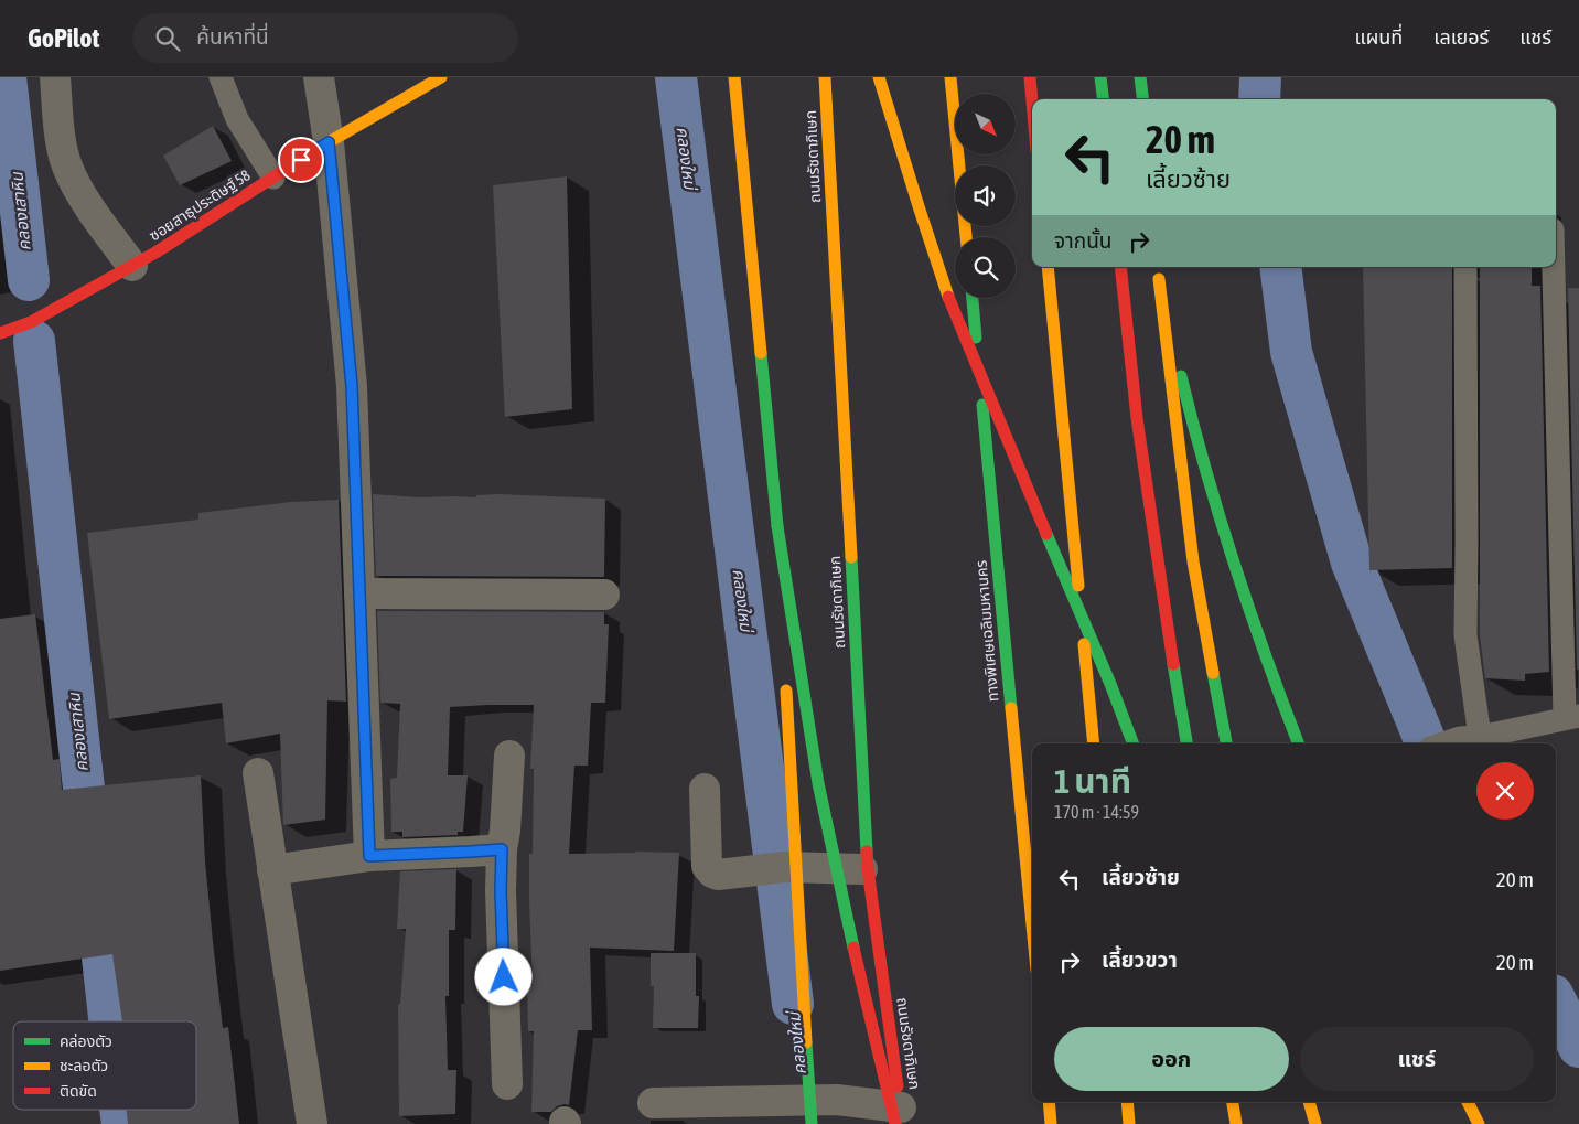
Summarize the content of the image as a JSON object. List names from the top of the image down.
{
  "streets": {
    "main road": ["ถนนรัชดาภิเษก", "ซอยสาธุประดิษฐ์ 58", "ทางพิเศษเฉลิมมหานคร"]
  },
  "water": ["คลองใหม่", "คลองเสาหิน"],
  "legend": ["คล่องตัว", "ชะลอตัว", "ติดขัด"],
  "north": "bottom right",
  "page": {
    "header": "GoPilot",
    "search": "ค้นหาที่นี่",
    "nav": ["แผนที่", "เลเยอร์", "แชร์"],
    "turn": ["20 m", "เลี้ยวซ้าย"],
    "then": "จากนั้น",
    "heading": ["1 นาที", "170 m · 14:59"],
    "list": [
      {
        "name": "เลี้ยวซ้าย",
        "value": "20 m"
      },
      {
        "name": "เลี้ยวขวา",
        "value": "20 m"
      }
    ],
    "buttons": ["ออก", "แชร์"]
  }
}
